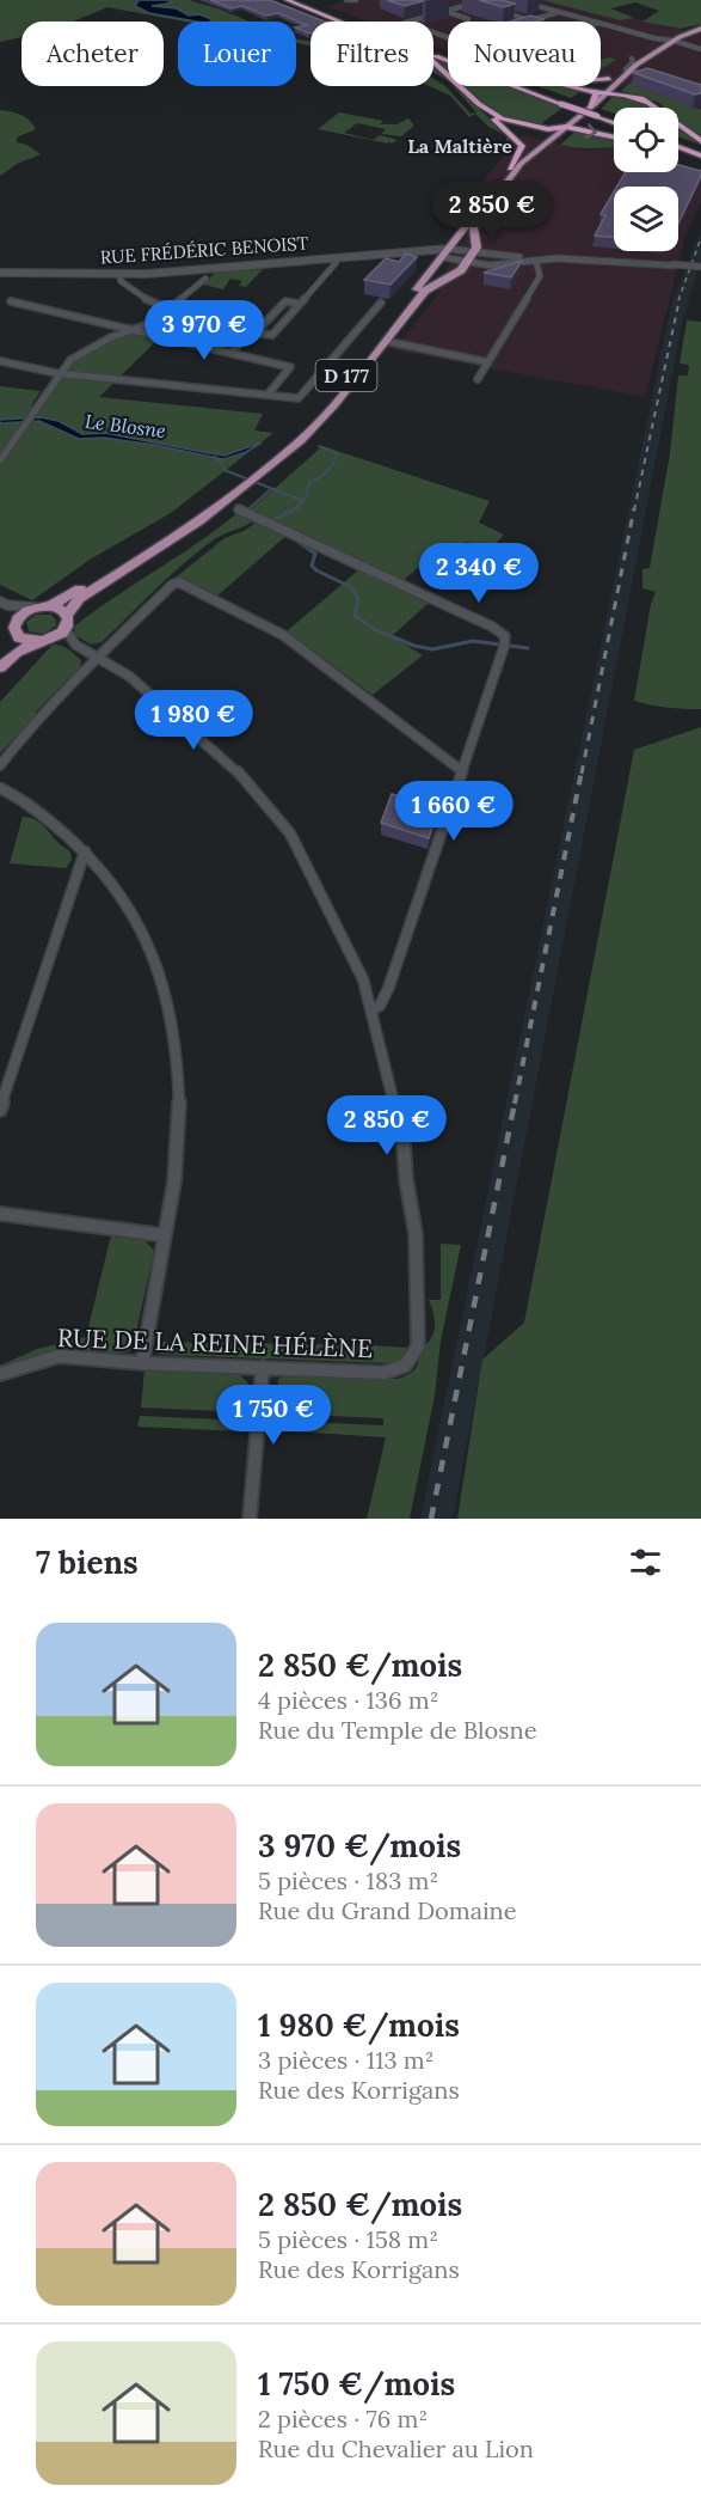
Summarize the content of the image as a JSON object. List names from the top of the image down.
{
  "streets": {
    "main road": ["RUE FRÉDÉRIC BENOIST", "D 177"],
    "street": ["RUE DE LA REINE HÉLÈNE"]
  },
  "crossings": [
    ["RUE FRÉDÉRIC BENOIST", "D 177"]
  ],
  "districts": ["La Maltière"],
  "water": ["Le Blosne"],
  "page": {
    "chip": [
      "Acheter",
      "Louer",
      "Filtres",
      "Nouveau"
    ],
    "price": [
      "2 850 €",
      "3 970 €",
      "2 340 €",
      "1 980 €",
      "1 660 €",
      "2 850 €",
      "1 750 €"
    ],
    "heading": "7 biens",
    "list": [
      {
        "name": "2 850 €/mois",
        "note": "4 pièces · 136 m² · Rue du Temple de Blosne"
      },
      {
        "name": "3 970 €/mois",
        "note": "5 pièces · 183 m² · Rue du Grand Domaine"
      },
      {
        "name": "1 980 €/mois",
        "note": "3 pièces · 113 m² · Rue des Korrigans"
      },
      {
        "name": "2 850 €/mois",
        "note": "5 pièces · 158 m² · Rue des Korrigans"
      },
      {
        "name": "1 750 €/mois",
        "note": "2 pièces · 76 m² · Rue du Chevalier au Lion"
      }
    ]
  }
}
